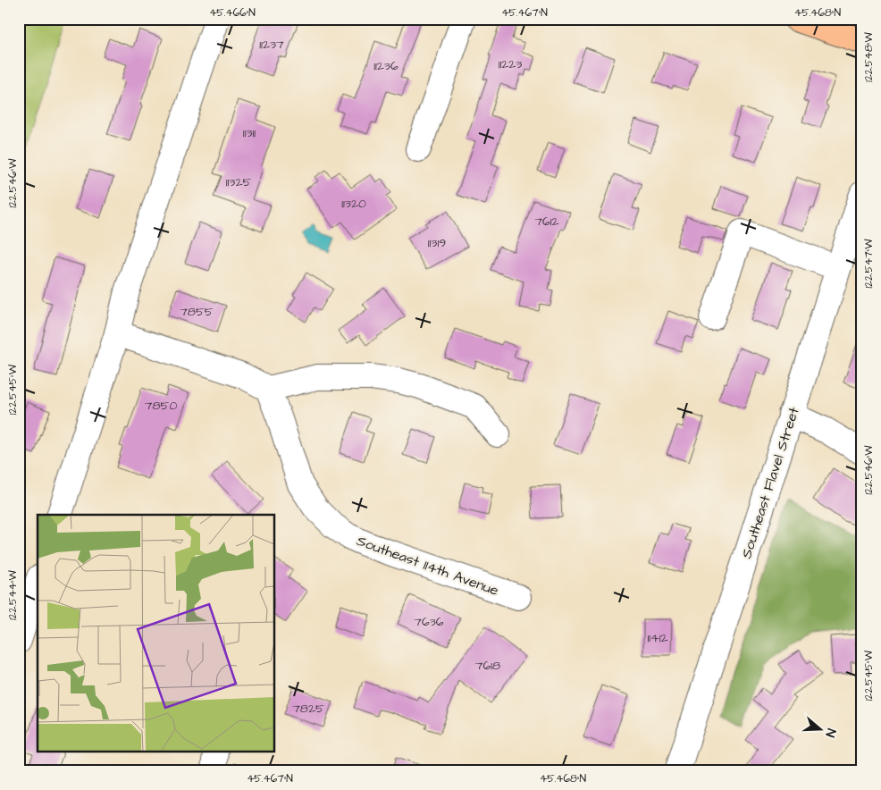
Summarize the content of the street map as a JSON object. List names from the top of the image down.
{
  "streets": {
    "street": ["Southeast Flavel Street", "Southeast 114th Avenue"]
  },
  "house_numbers": [
    "11237",
    "11223",
    "11236",
    "11311",
    "11325",
    "11320",
    "7612",
    "11319",
    "7855",
    "7850",
    "7636",
    "11412",
    "7618",
    "7825"
  ],
  "north": "right",
  "coordinates": [
    "45.466°N",
    "45.467°N",
    "45.468°N",
    "122.548°W",
    "122.546°W",
    "122.547°W",
    "122.545°W",
    "122.544°W"
  ]
}
